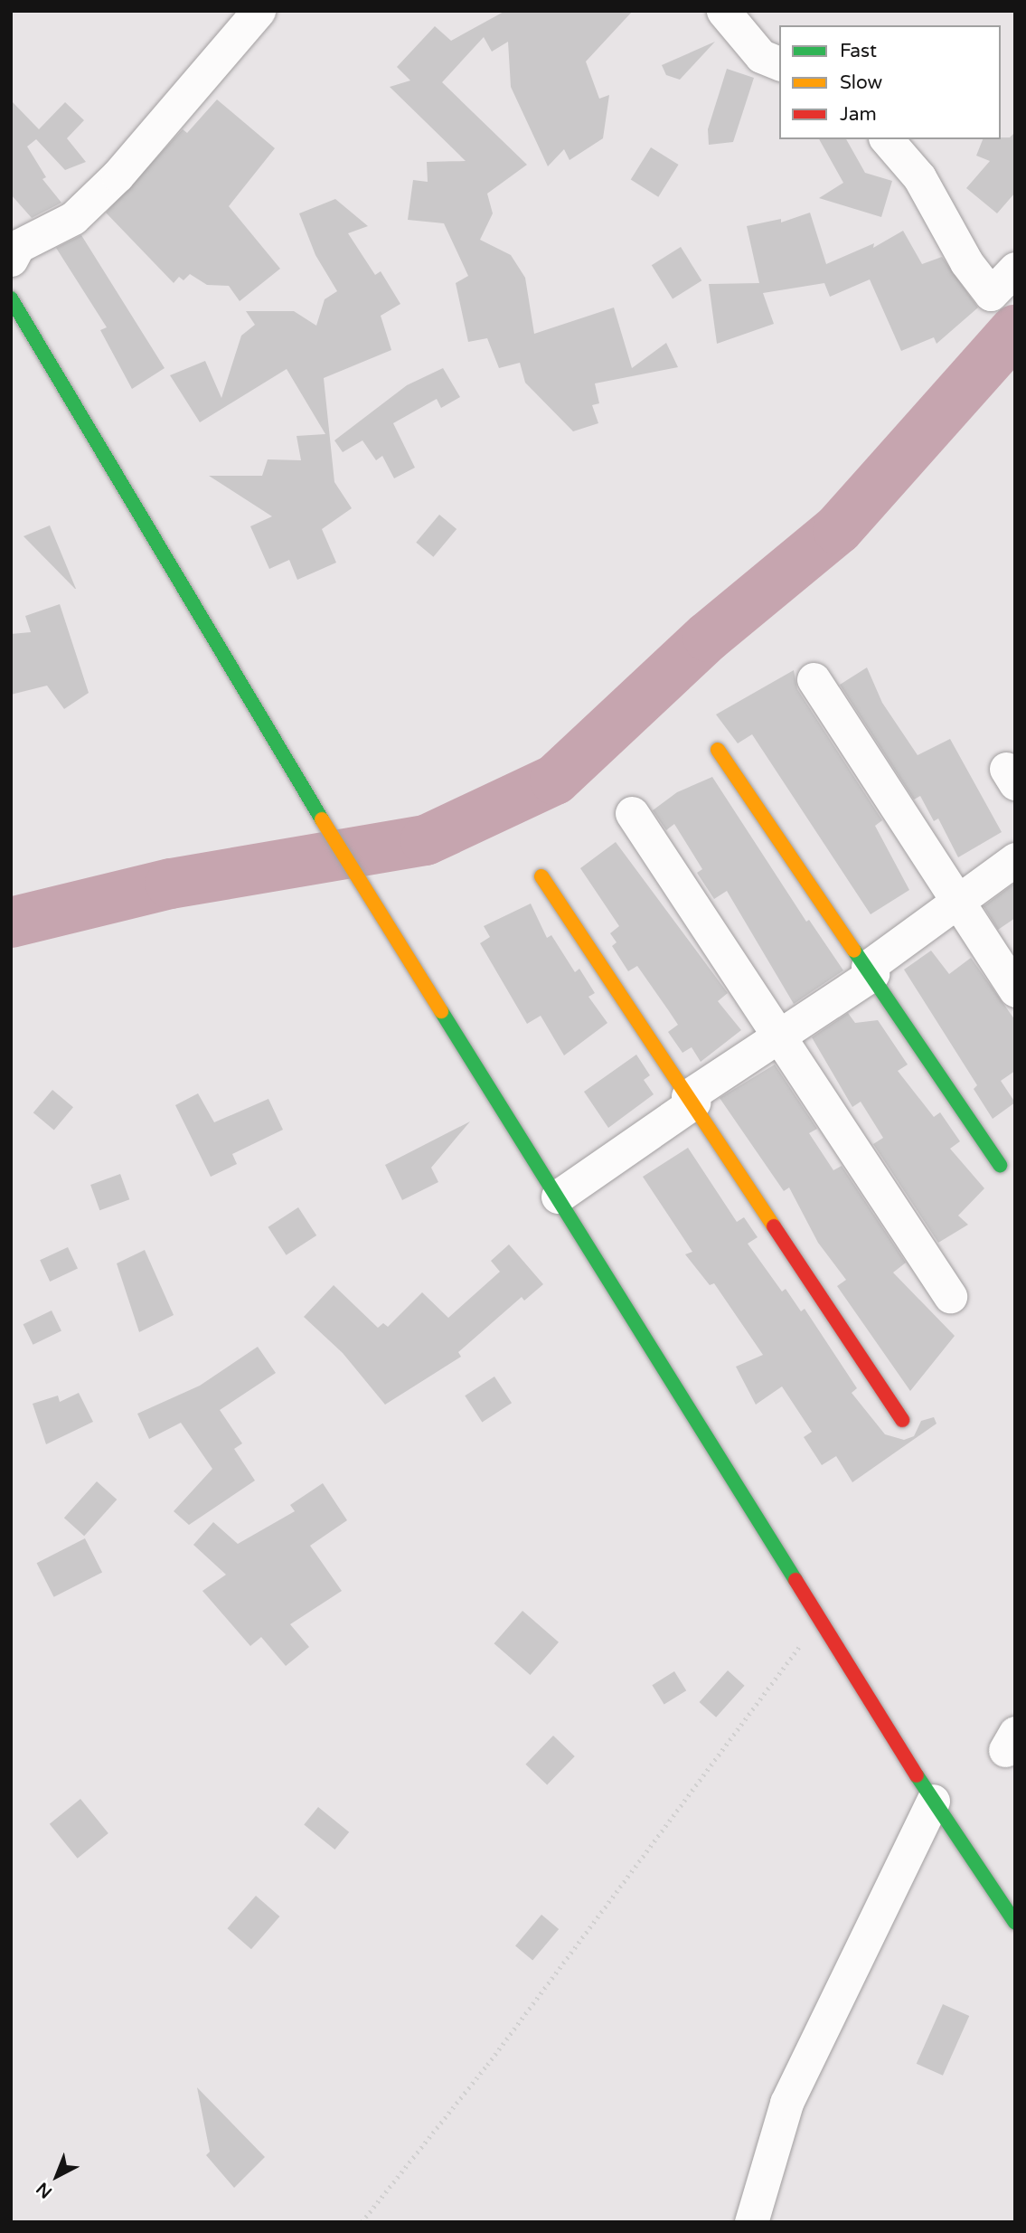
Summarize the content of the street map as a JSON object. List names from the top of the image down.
{
  "legend": ["Fast", "Slow", "Jam"],
  "north": "bottom left"
}
